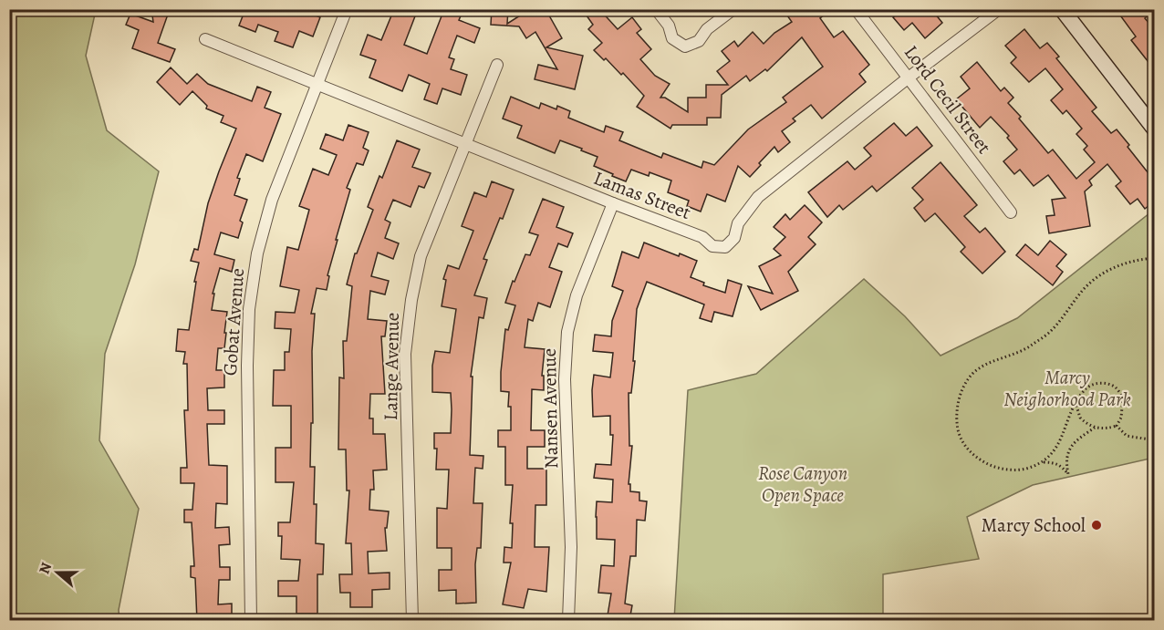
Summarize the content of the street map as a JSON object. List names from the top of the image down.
{
  "streets": {
    "street": [
      "Lord Cecil Street",
      "Lamas Street",
      "Gobat Avenue",
      "Lange Avenue",
      "Nansen Avenue"
    ]
  },
  "crossings": [
    ["Lord Cecil Street", "Lamas Street"],
    ["Lamas Street", "Gobat Avenue"],
    ["Lamas Street", "Lange Avenue"],
    ["Lamas Street", "Nansen Avenue"]
  ],
  "parks": ["Marcy Neighorhood Park", "Rose Canyon Open Space"],
  "places": ["Marcy School"],
  "north": "left"
}
